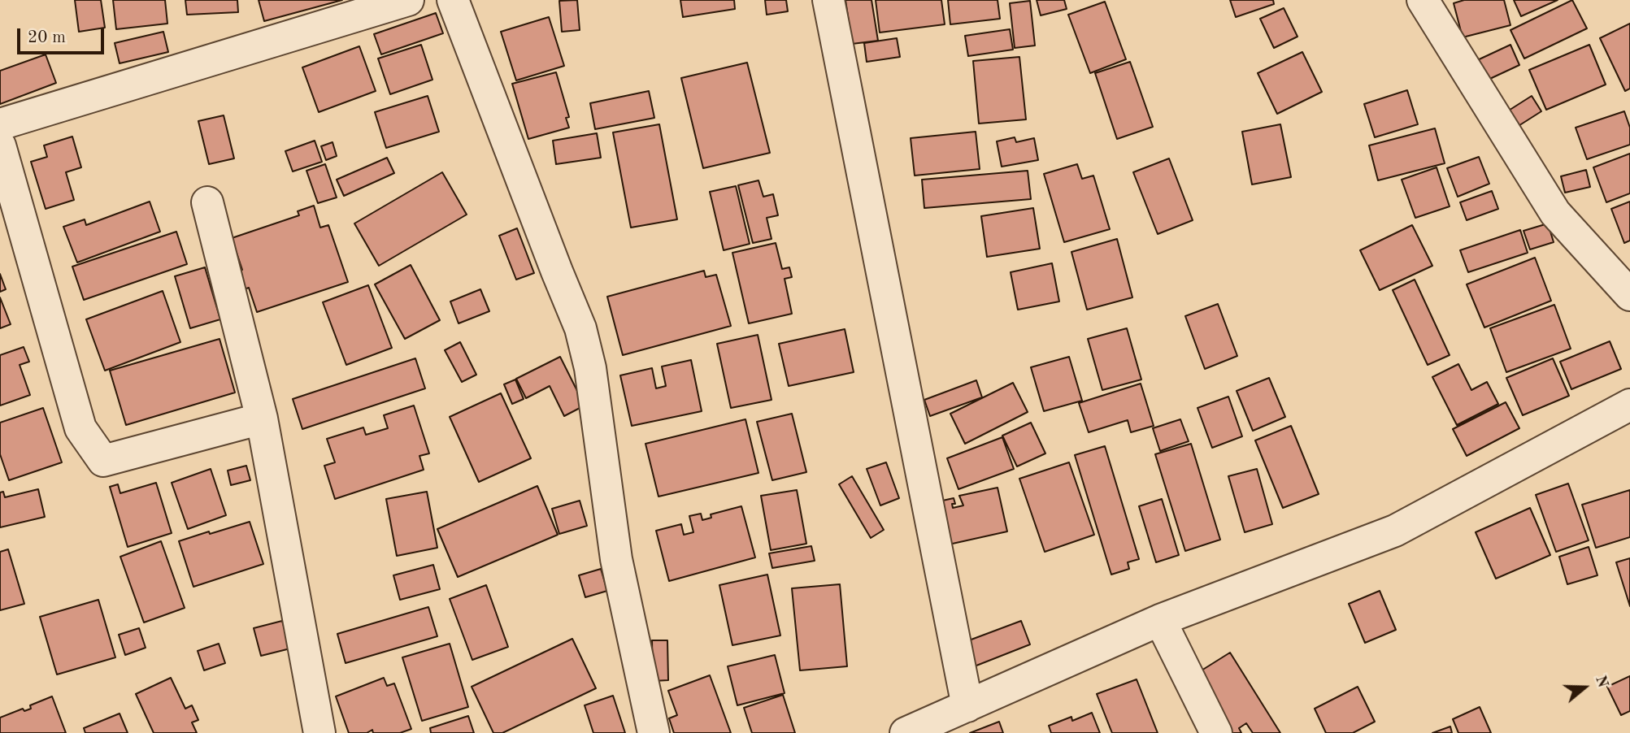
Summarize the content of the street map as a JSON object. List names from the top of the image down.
{
  "scale_bar": "20 m",
  "north": "right"
}
